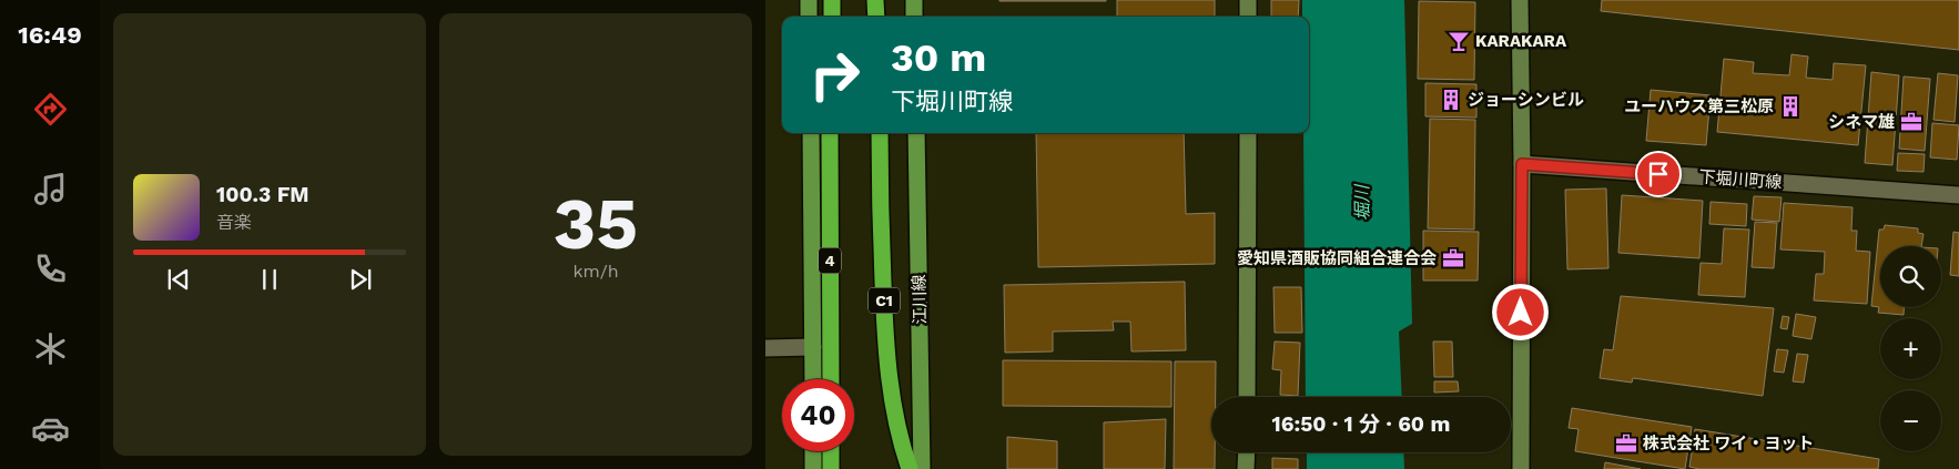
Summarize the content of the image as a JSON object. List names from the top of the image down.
{
  "streets": {
    "highway": ["4", "C1"],
    "main road": ["江川線"],
    "street": ["下堀川町線"]
  },
  "water": ["堀川"],
  "places": {
    "bar": ["KARAKARA"],
    "building": ["ジョーシンビル", "ユーハウス第三松原"],
    "office": ["シネマ雄", "愛知県酒販協同組合連合会", "株式会社 ワイ・ヨット"]
  },
  "page": {
    "tabs": "16:49",
    "tile": ["35", "km/h"],
    "turn": ["30 m", "下堀川町線"],
    "song": ["100.3 FM", "音楽"],
    "map_buttons": ["+", "−"],
    "limit": "40",
    "trip": "16:50 · 1 分 · 60 m"
  }
}
